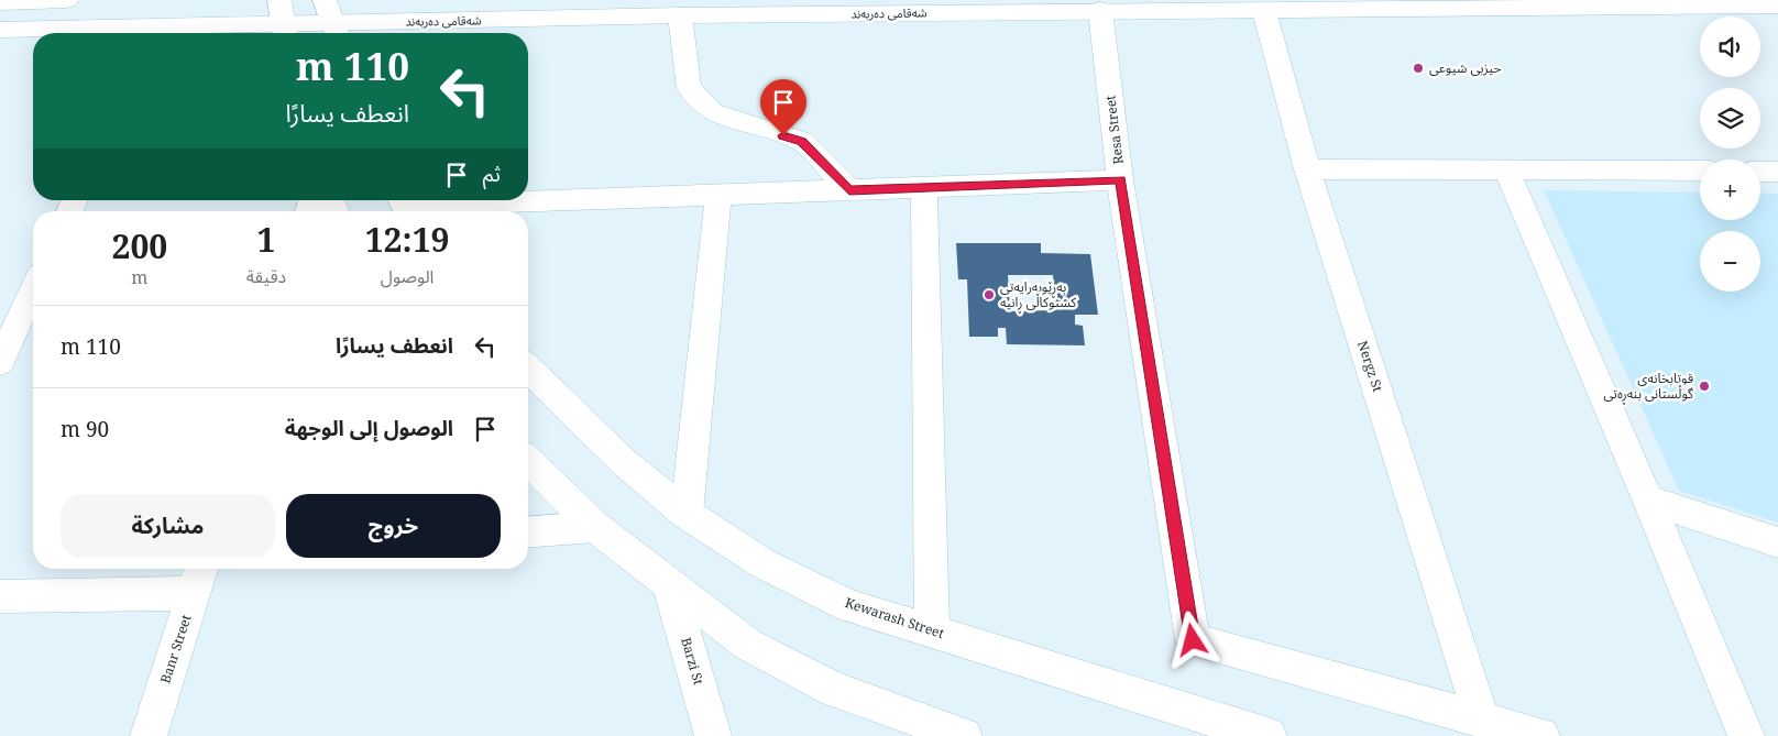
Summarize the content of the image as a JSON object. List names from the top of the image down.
{
  "streets": {
    "main road": [
      "شەقامی دەربەند",
      "Resa Street",
      "Nergz St",
      "Kewarash Street",
      "Banr Street",
      "Barzi St"
    ]
  },
  "crossings": [
    ["شەقامی دەربەند", "Resa Street"],
    ["شەقامی دەربەند", "Nergz St"],
    ["Resa Street", "Nergz St"]
  ],
  "places": ["حیزبی شیوعی", "بەڕێوبەرایەتی کشتوکاڵی ڕانیە", "قوتابخانه‌ی گوڵستانی بنه‌ڕه‌تی"],
  "page": {
    "map_buttons": ["+", "−"],
    "turn": ["110 m", "انعطف يسارًا"],
    "then": "ثم",
    "eta": [
      "12:19",
      "الوصول",
      "1",
      "دقيقة",
      "200",
      "m"
    ],
    "list": [
      {
        "name": "انعطف يسارًا",
        "value": "110 m"
      },
      {
        "name": "الوصول إلى الوجهة",
        "value": "90 m"
      }
    ],
    "buttons": ["خروج", "مشاركة"]
  }
}
